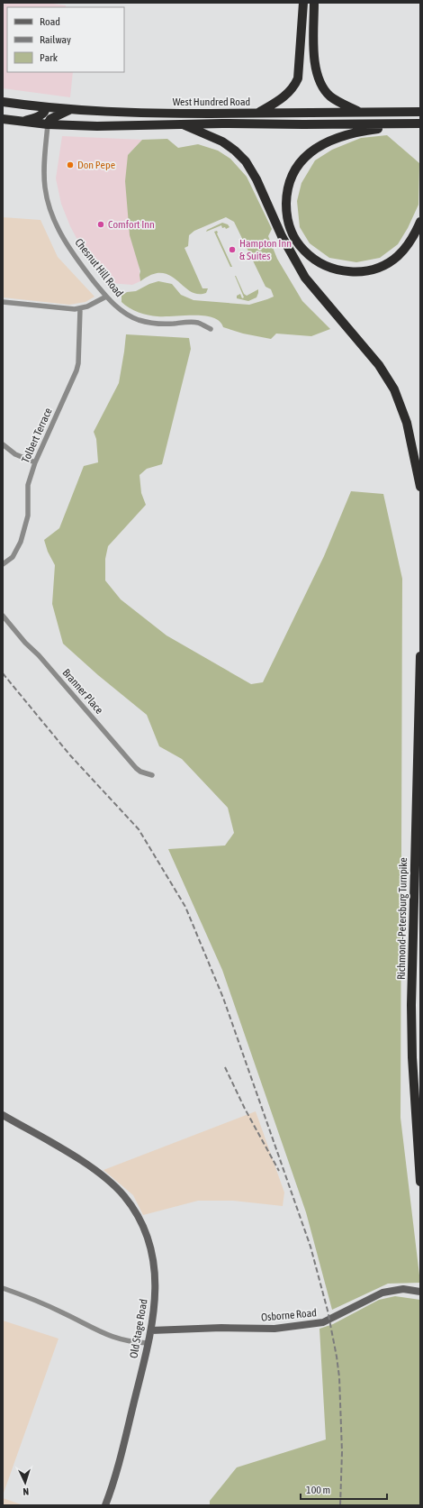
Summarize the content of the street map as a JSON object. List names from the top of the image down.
{
  "streets": {
    "highway": ["West Hundred Road", "Richmond-Petersburg Turnpike"],
    "street": [
      "Chesnut Hill Road",
      "Tolbert Terrace",
      "Branner Place",
      "Osborne Road",
      "Old Stage Road"
    ]
  },
  "crossings": [
    ["West Hundred Road", "Chesnut Hill Road"],
    ["Osborne Road", "Old Stage Road"]
  ],
  "places": ["Don Pepe", "Comfort Inn", "Hampton Inn & Suites"],
  "legend": ["Road", "Railway", "Park"],
  "scale_bar": "100 m",
  "north": "bottom"
}
